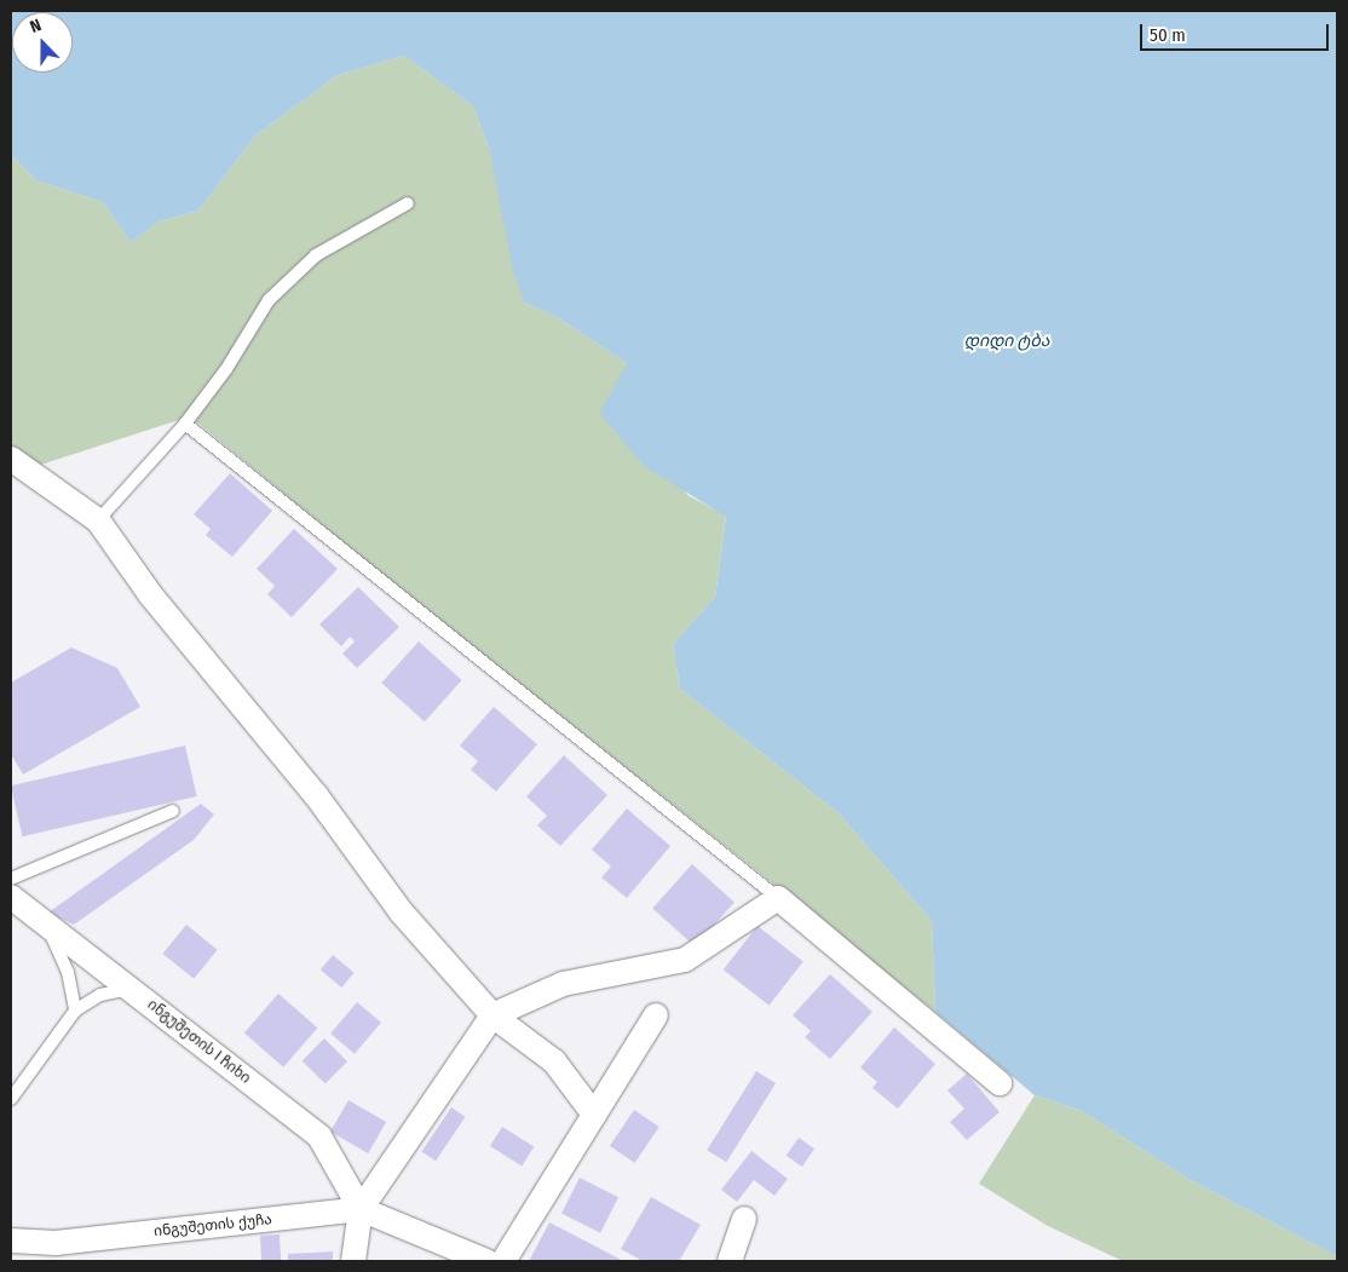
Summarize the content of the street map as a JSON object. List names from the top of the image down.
{
  "streets": {
    "street": ["ინგუშეთის I ჩიხი", "ინგუშეთის ქუჩა"]
  },
  "crossings": [
    ["ინგუშეთის I ჩიხი", "ინგუშეთის ქუჩა"]
  ],
  "water": ["დიდი ტბა"],
  "scale_bar": "50 m",
  "north": "top"
}
